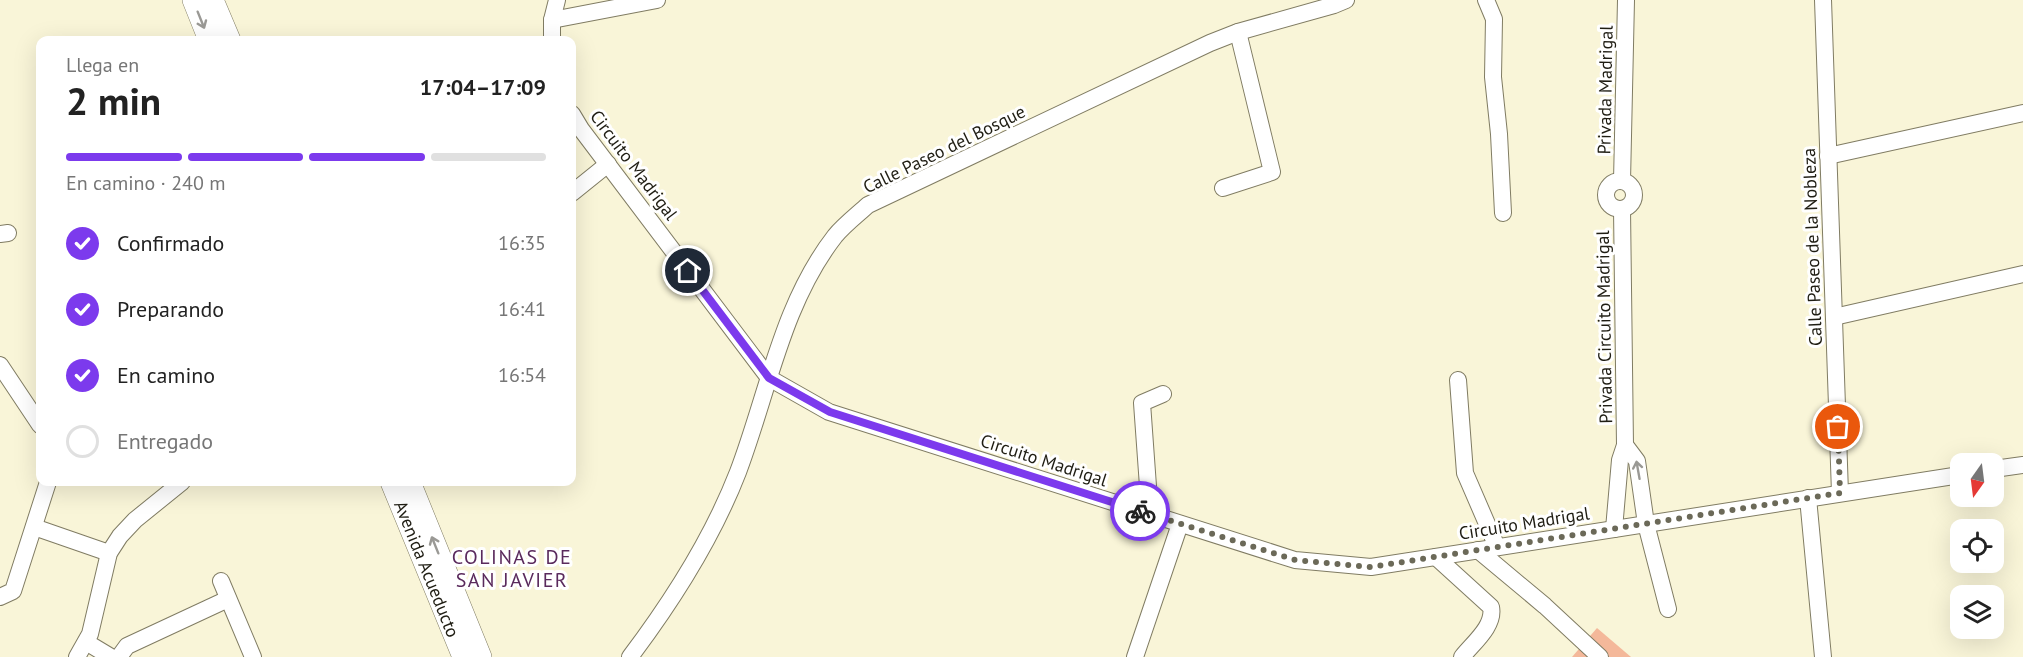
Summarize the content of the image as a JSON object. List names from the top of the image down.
{
  "streets": {
    "main road": ["Avenida Acueducto"],
    "street": [
      "Privada Madrigal",
      "Calle Paseo del Bosque",
      "Circuito Madrigal",
      "Calle Paseo de la Nobleza",
      "Privada Circuito Madrigal"
    ]
  },
  "crossings": [
    ["Privada Madrigal", "Privada Circuito Madrigal"],
    ["Calle Paseo del Bosque", "Circuito Madrigal"],
    ["Circuito Madrigal", "Calle Paseo de la Nobleza"],
    ["Circuito Madrigal", "Privada Circuito Madrigal"]
  ],
  "districts": ["COLINAS DE SAN JAVIER"],
  "north": "bottom",
  "page": {
    "heading": ["2 min", "Llega en", "17:04–17:09"],
    "bar": "En camino · 240 m",
    "list": [
      ["Confirmado", "16:35"],
      ["Preparando", "16:41"],
      ["En camino", "16:54"],
      "Entregado"
    ]
  }
}
